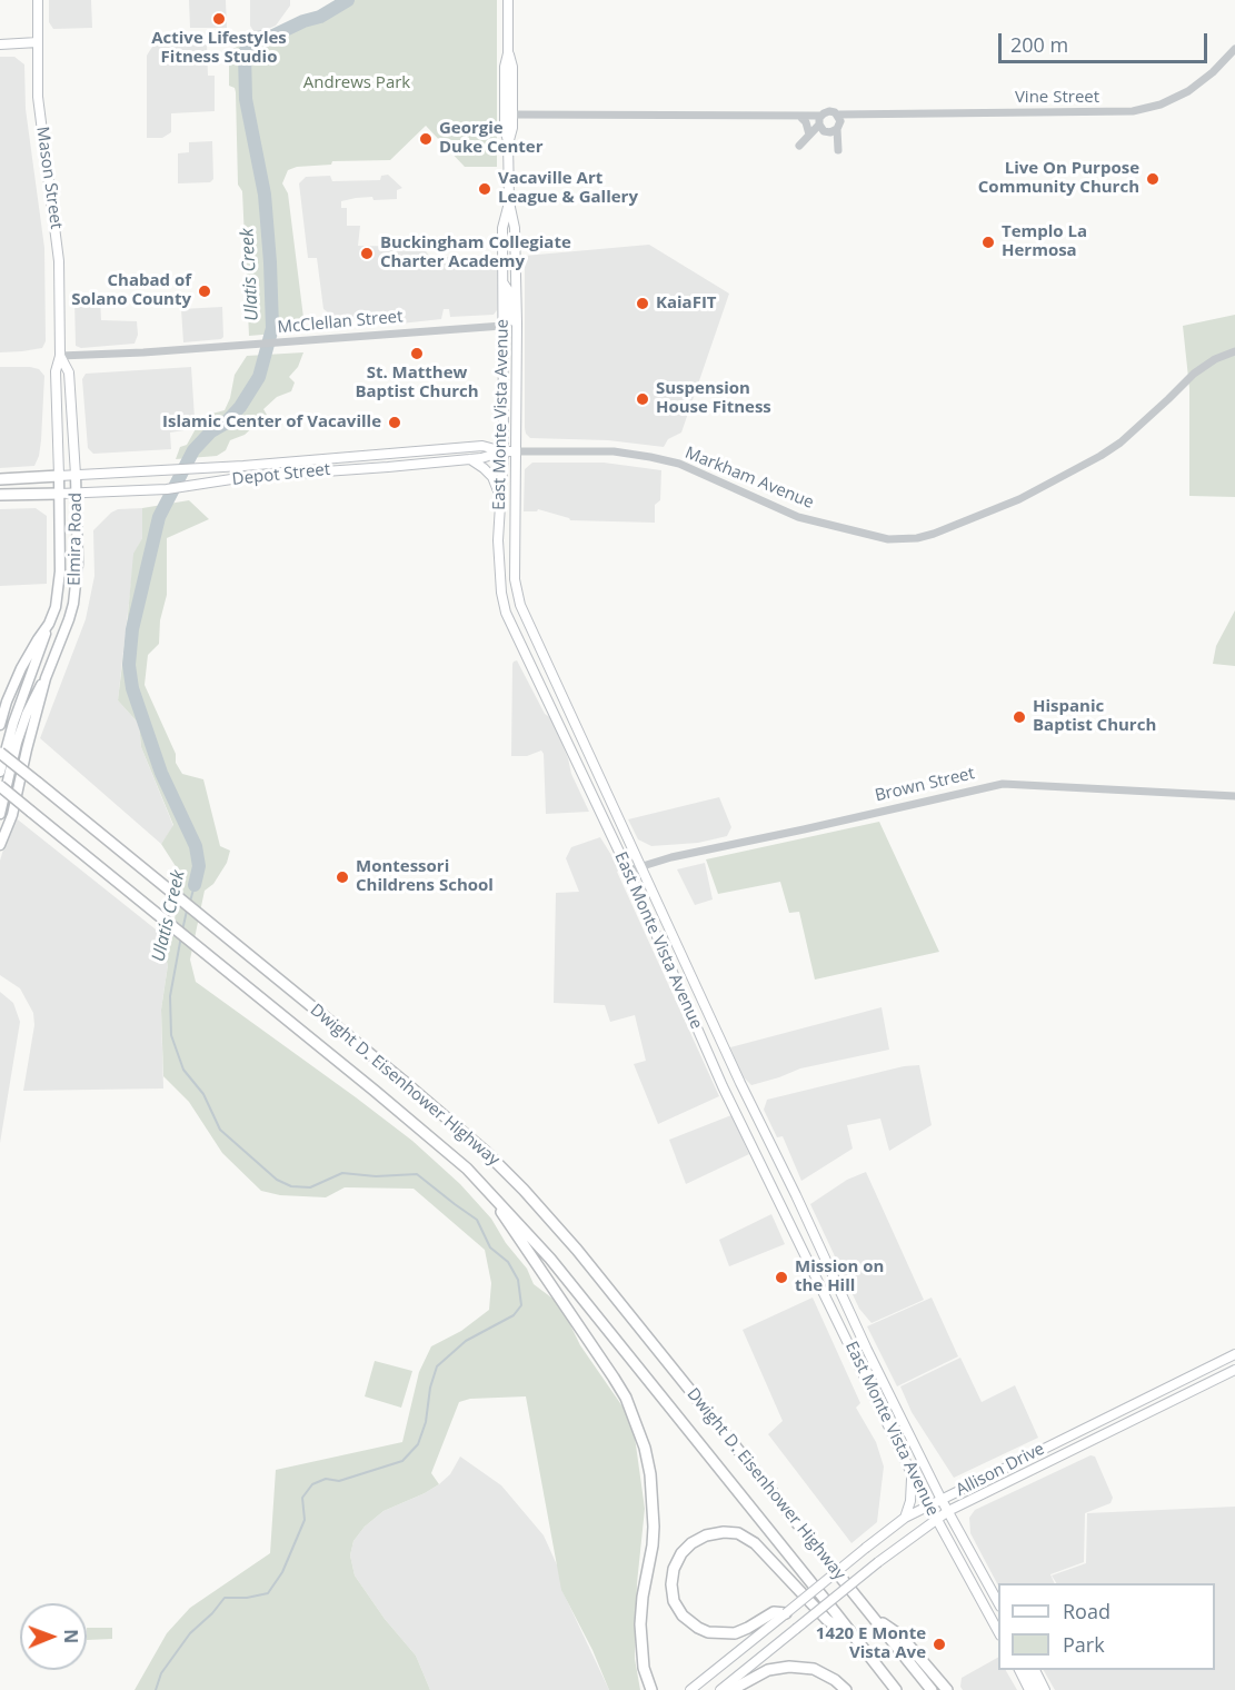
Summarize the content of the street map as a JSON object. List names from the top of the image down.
{
  "streets": {
    "highway": ["Dwight D. Eisenhower Highway"],
    "main road": [
      "Mason Street",
      "East Monte Vista Avenue",
      "Depot Street",
      "Elmira Road",
      "Allison Drive"
    ],
    "street": [
      "Vine Street",
      "McClellan Street",
      "Markham Avenue",
      "Brown Street"
    ]
  },
  "crossings": [
    ["Vine Street", "East Monte Vista Avenue"],
    ["Mason Street", "McClellan Street"],
    ["Mason Street", "Depot Street"],
    ["Mason Street", "Elmira Road"],
    ["McClellan Street", "East Monte Vista Avenue"],
    ["East Monte Vista Avenue", "Depot Street"],
    ["East Monte Vista Avenue", "Markham Avenue"],
    ["East Monte Vista Avenue", "Brown Street"],
    ["East Monte Vista Avenue", "Allison Drive"],
    ["Depot Street", "Markham Avenue"],
    ["Depot Street", "Elmira Road"]
  ],
  "water": ["Ulatis Creek"],
  "parks": ["Andrews Park"],
  "places": [
    "Active Lifestyles Fitness Studio",
    "Georgie Duke Center",
    "Live On Purpose Community Church",
    "Vacaville Art League & Gallery",
    "Templo La Hermosa",
    "Buckingham Collegiate Charter Academy",
    "Chabad of Solano County",
    "KaiaFIT",
    "St. Matthew Baptist Church",
    "Suspension House Fitness",
    "Islamic Center of Vacaville",
    "Hispanic Baptist Church",
    "Montessori Childrens School",
    "Mission on the Hill",
    "1420 E Monte Vista Ave"
  ],
  "legend": ["Road", "Park"],
  "scale_bar": "200 m",
  "north": "right"
}
